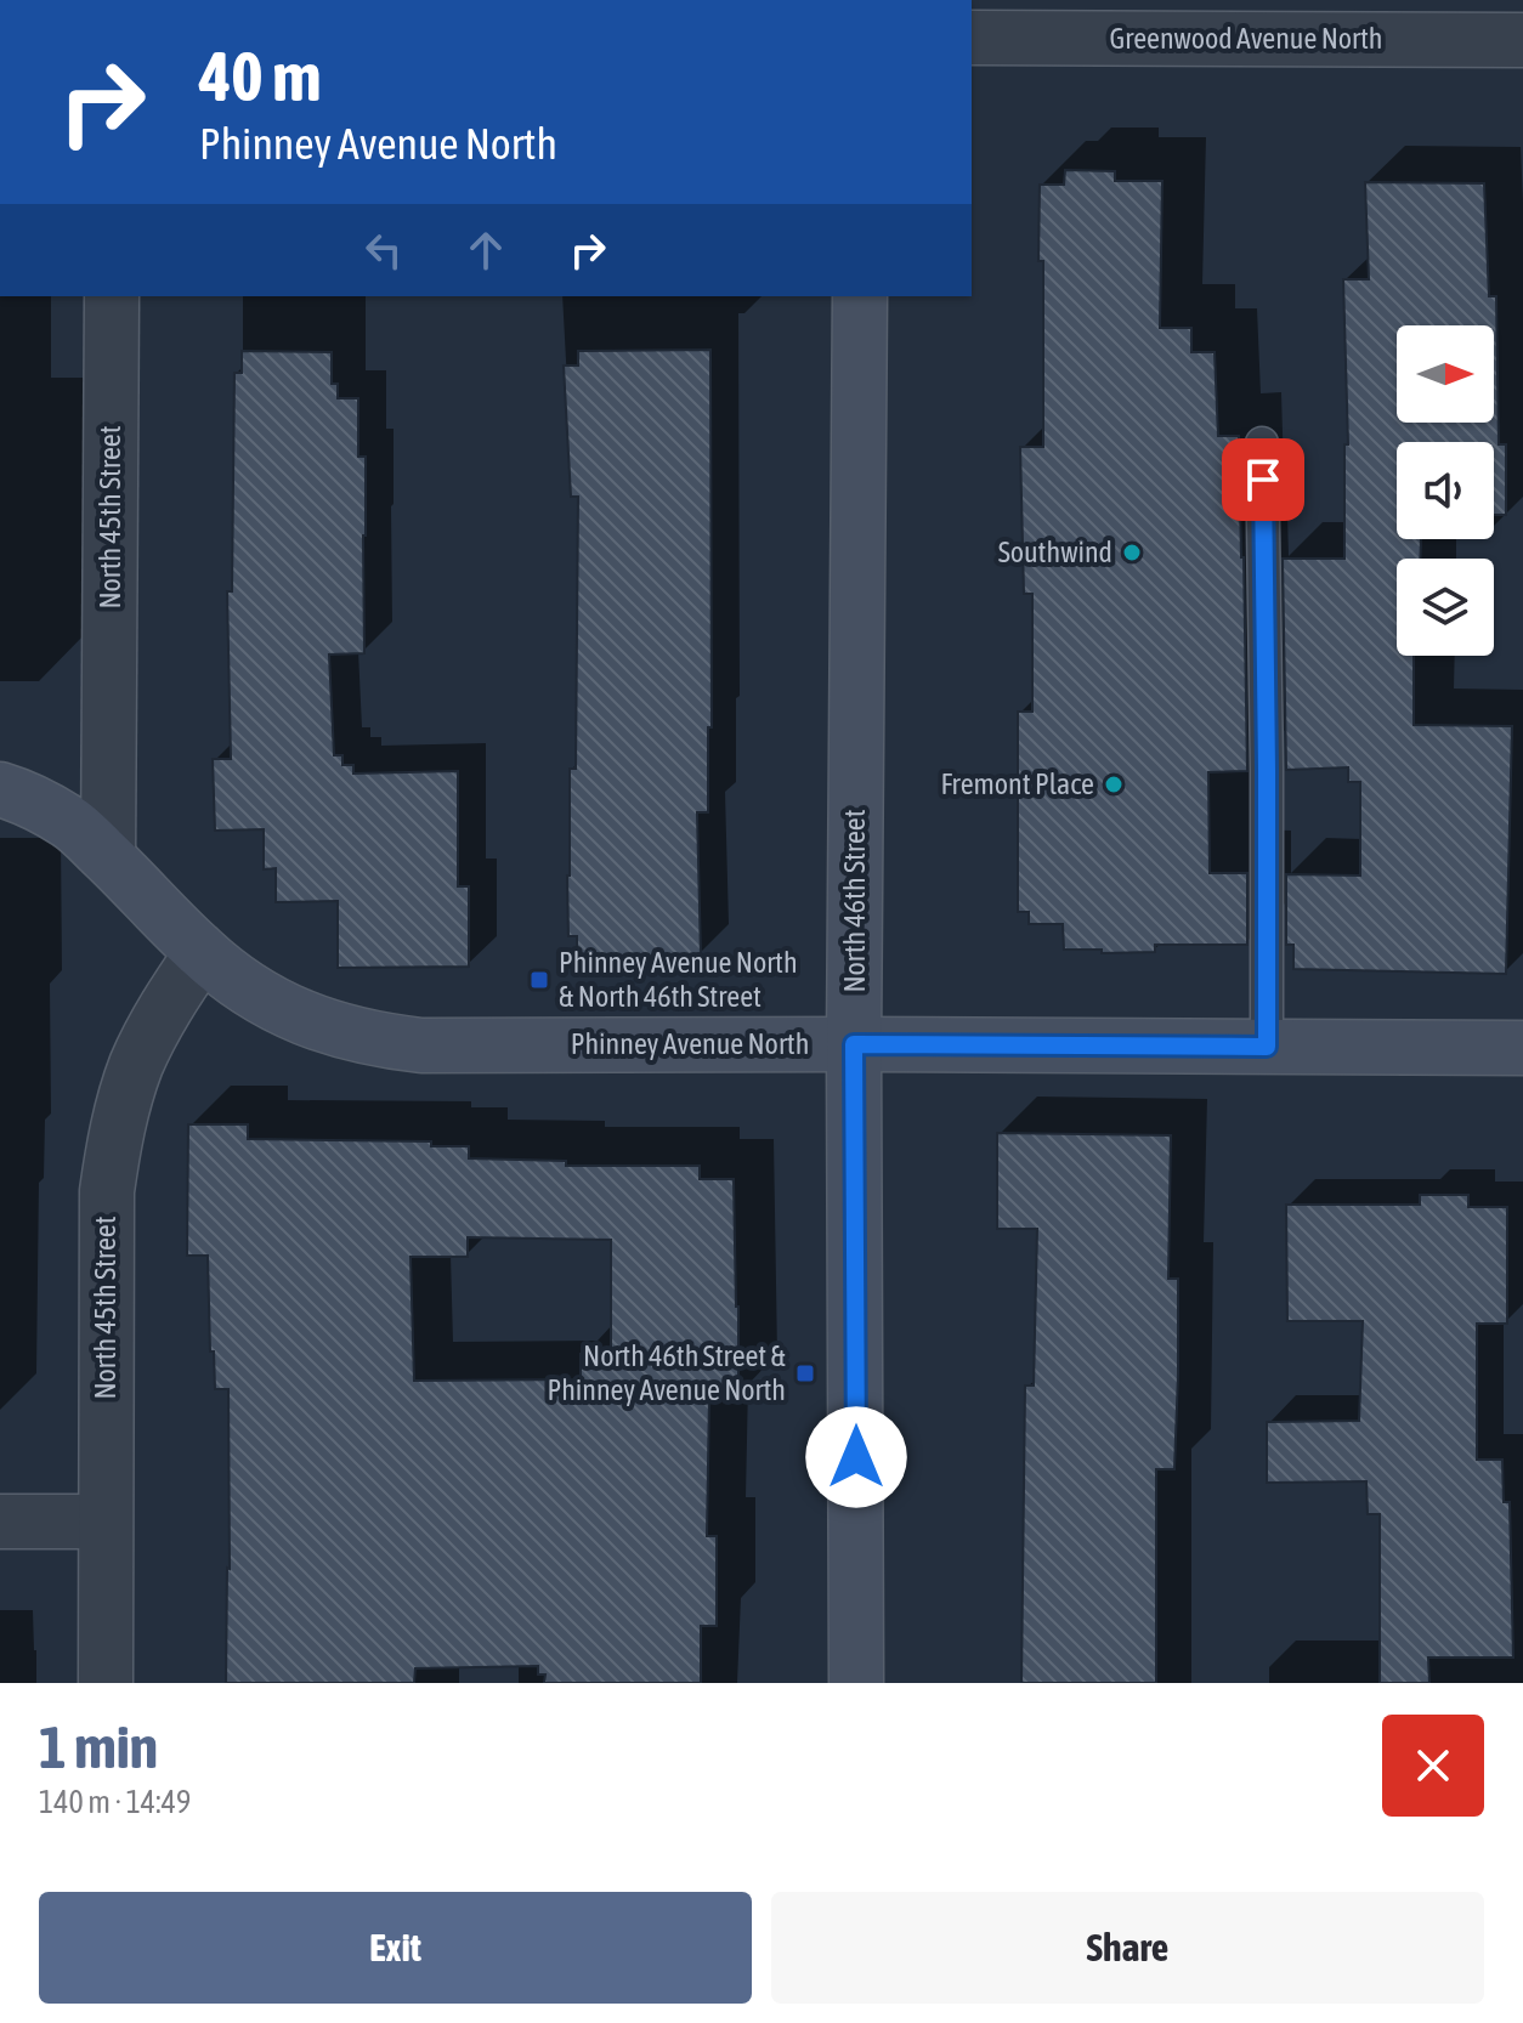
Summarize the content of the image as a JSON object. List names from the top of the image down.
{
  "streets": {
    "street": [
      "Greenwood Avenue North",
      "North 45th Street",
      "North 46th Street",
      "Phinney Avenue North"
    ]
  },
  "crossings": [
    ["North 45th Street", "Phinney Avenue North"],
    ["North 46th Street", "Phinney Avenue North"]
  ],
  "places": {
    "other": ["Southwind", "Fremont Place"],
    "transit": ["Phinney Avenue North & North 46th Street", "North 46th Street & Phinney Avenue North"]
  },
  "north": "right",
  "page": {
    "turn": ["40 m", "Phinney Avenue North"],
    "heading": ["1 min", "140 m · 14:49"],
    "buttons": ["Exit", "Share"]
  }
}
